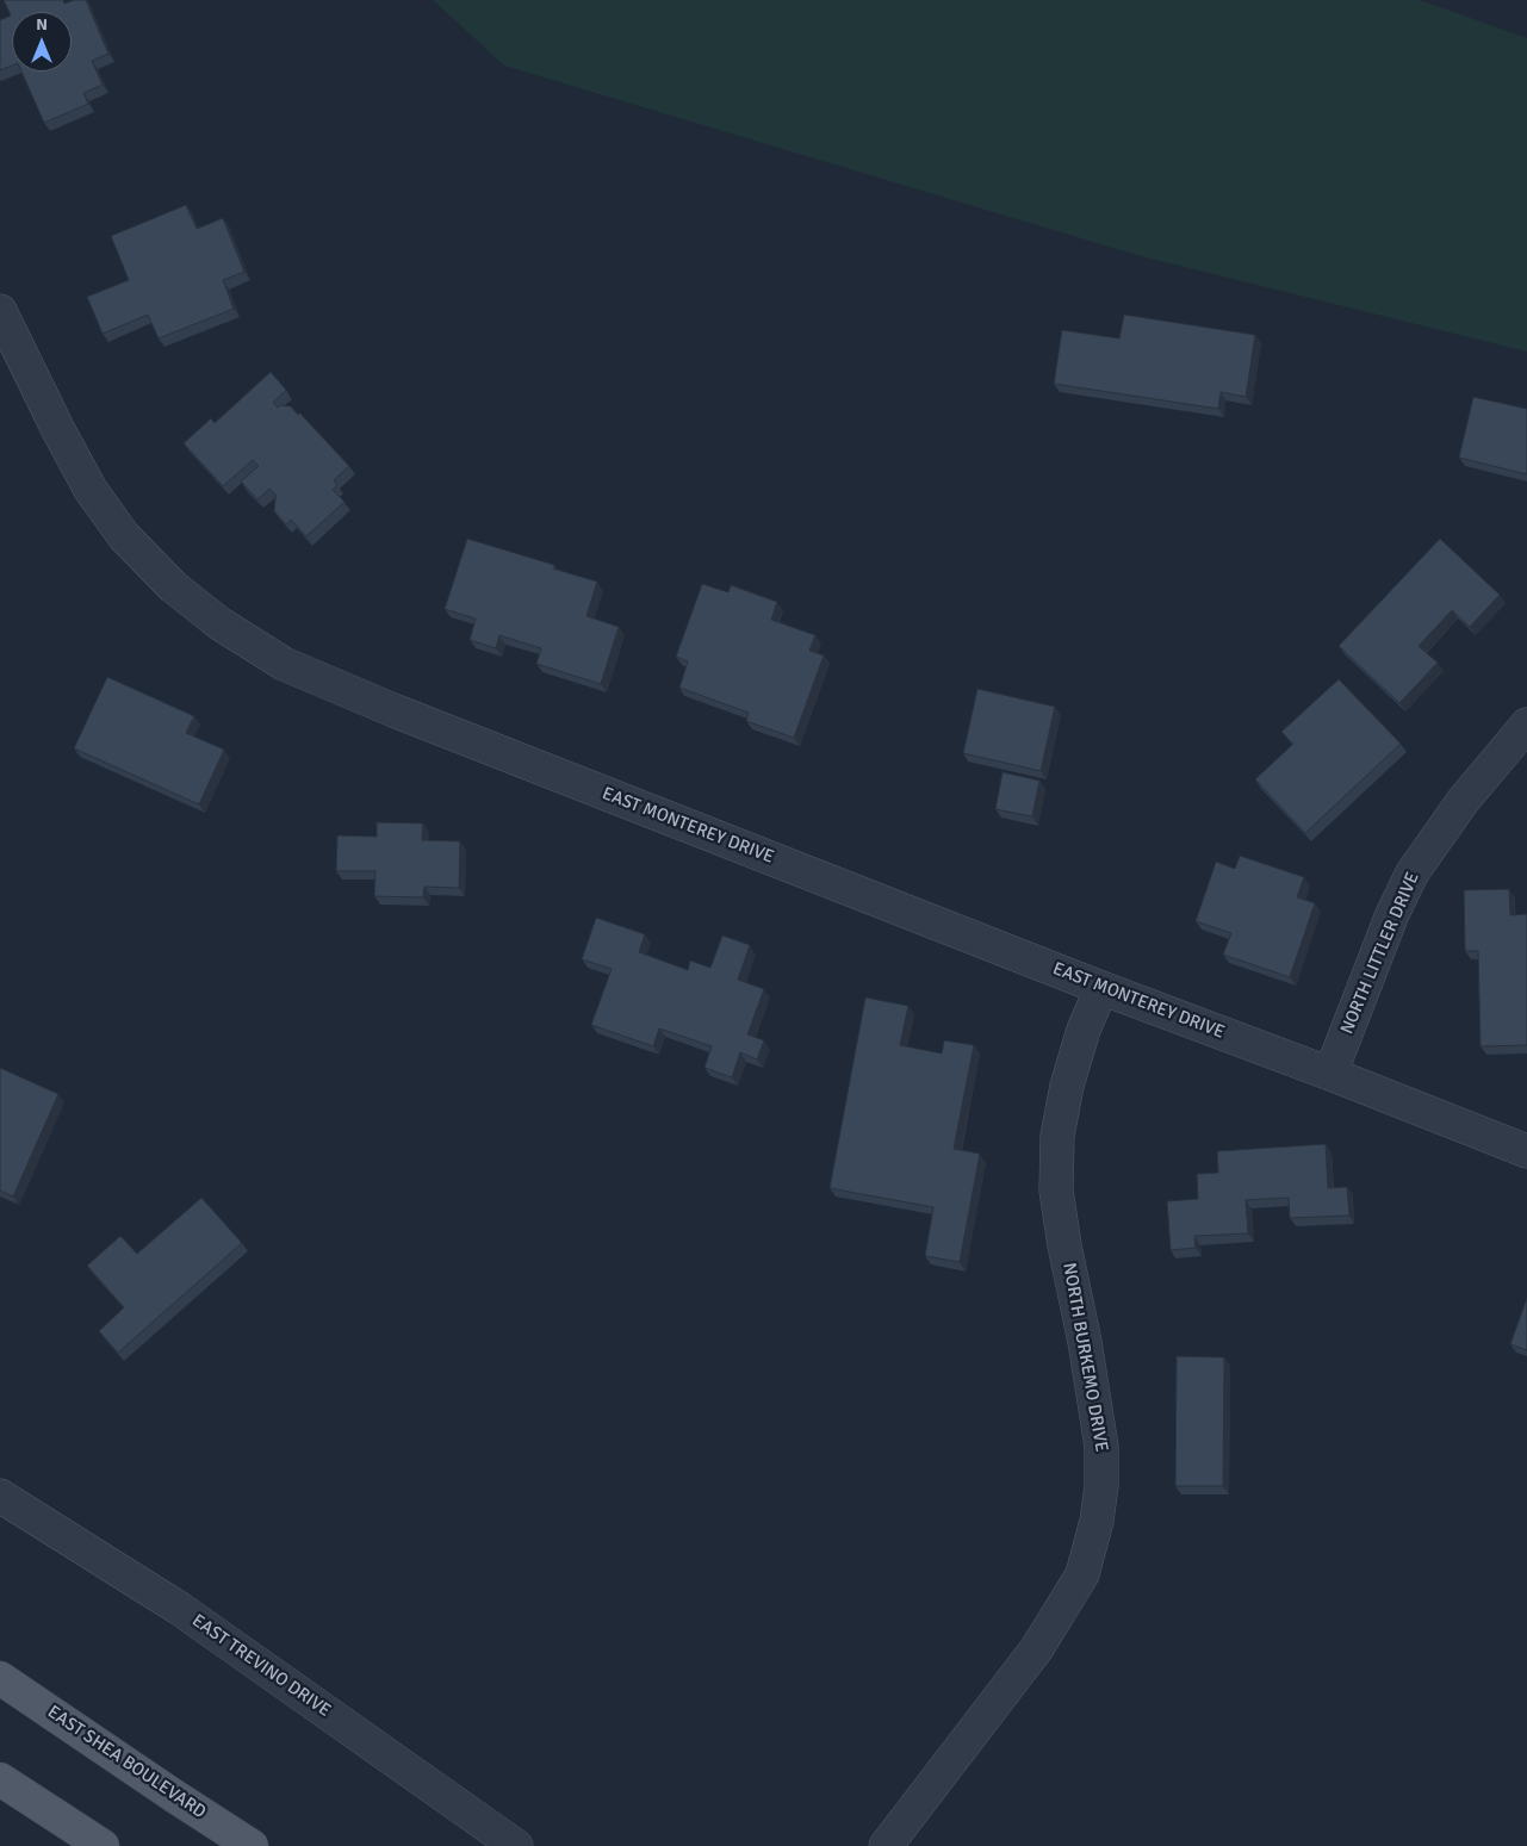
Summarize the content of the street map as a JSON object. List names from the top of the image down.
{
  "streets": {
    "main road": ["EAST SHEA BOULEVARD"],
    "street": [
      "EAST MONTEREY DRIVE",
      "NORTH LITTLER DRIVE",
      "NORTH BURKEMO DRIVE",
      "EAST TREVINO DRIVE"
    ]
  },
  "crossings": [
    ["EAST MONTEREY DRIVE", "NORTH LITTLER DRIVE"],
    ["EAST MONTEREY DRIVE", "NORTH BURKEMO DRIVE"]
  ],
  "north": "top"
}
